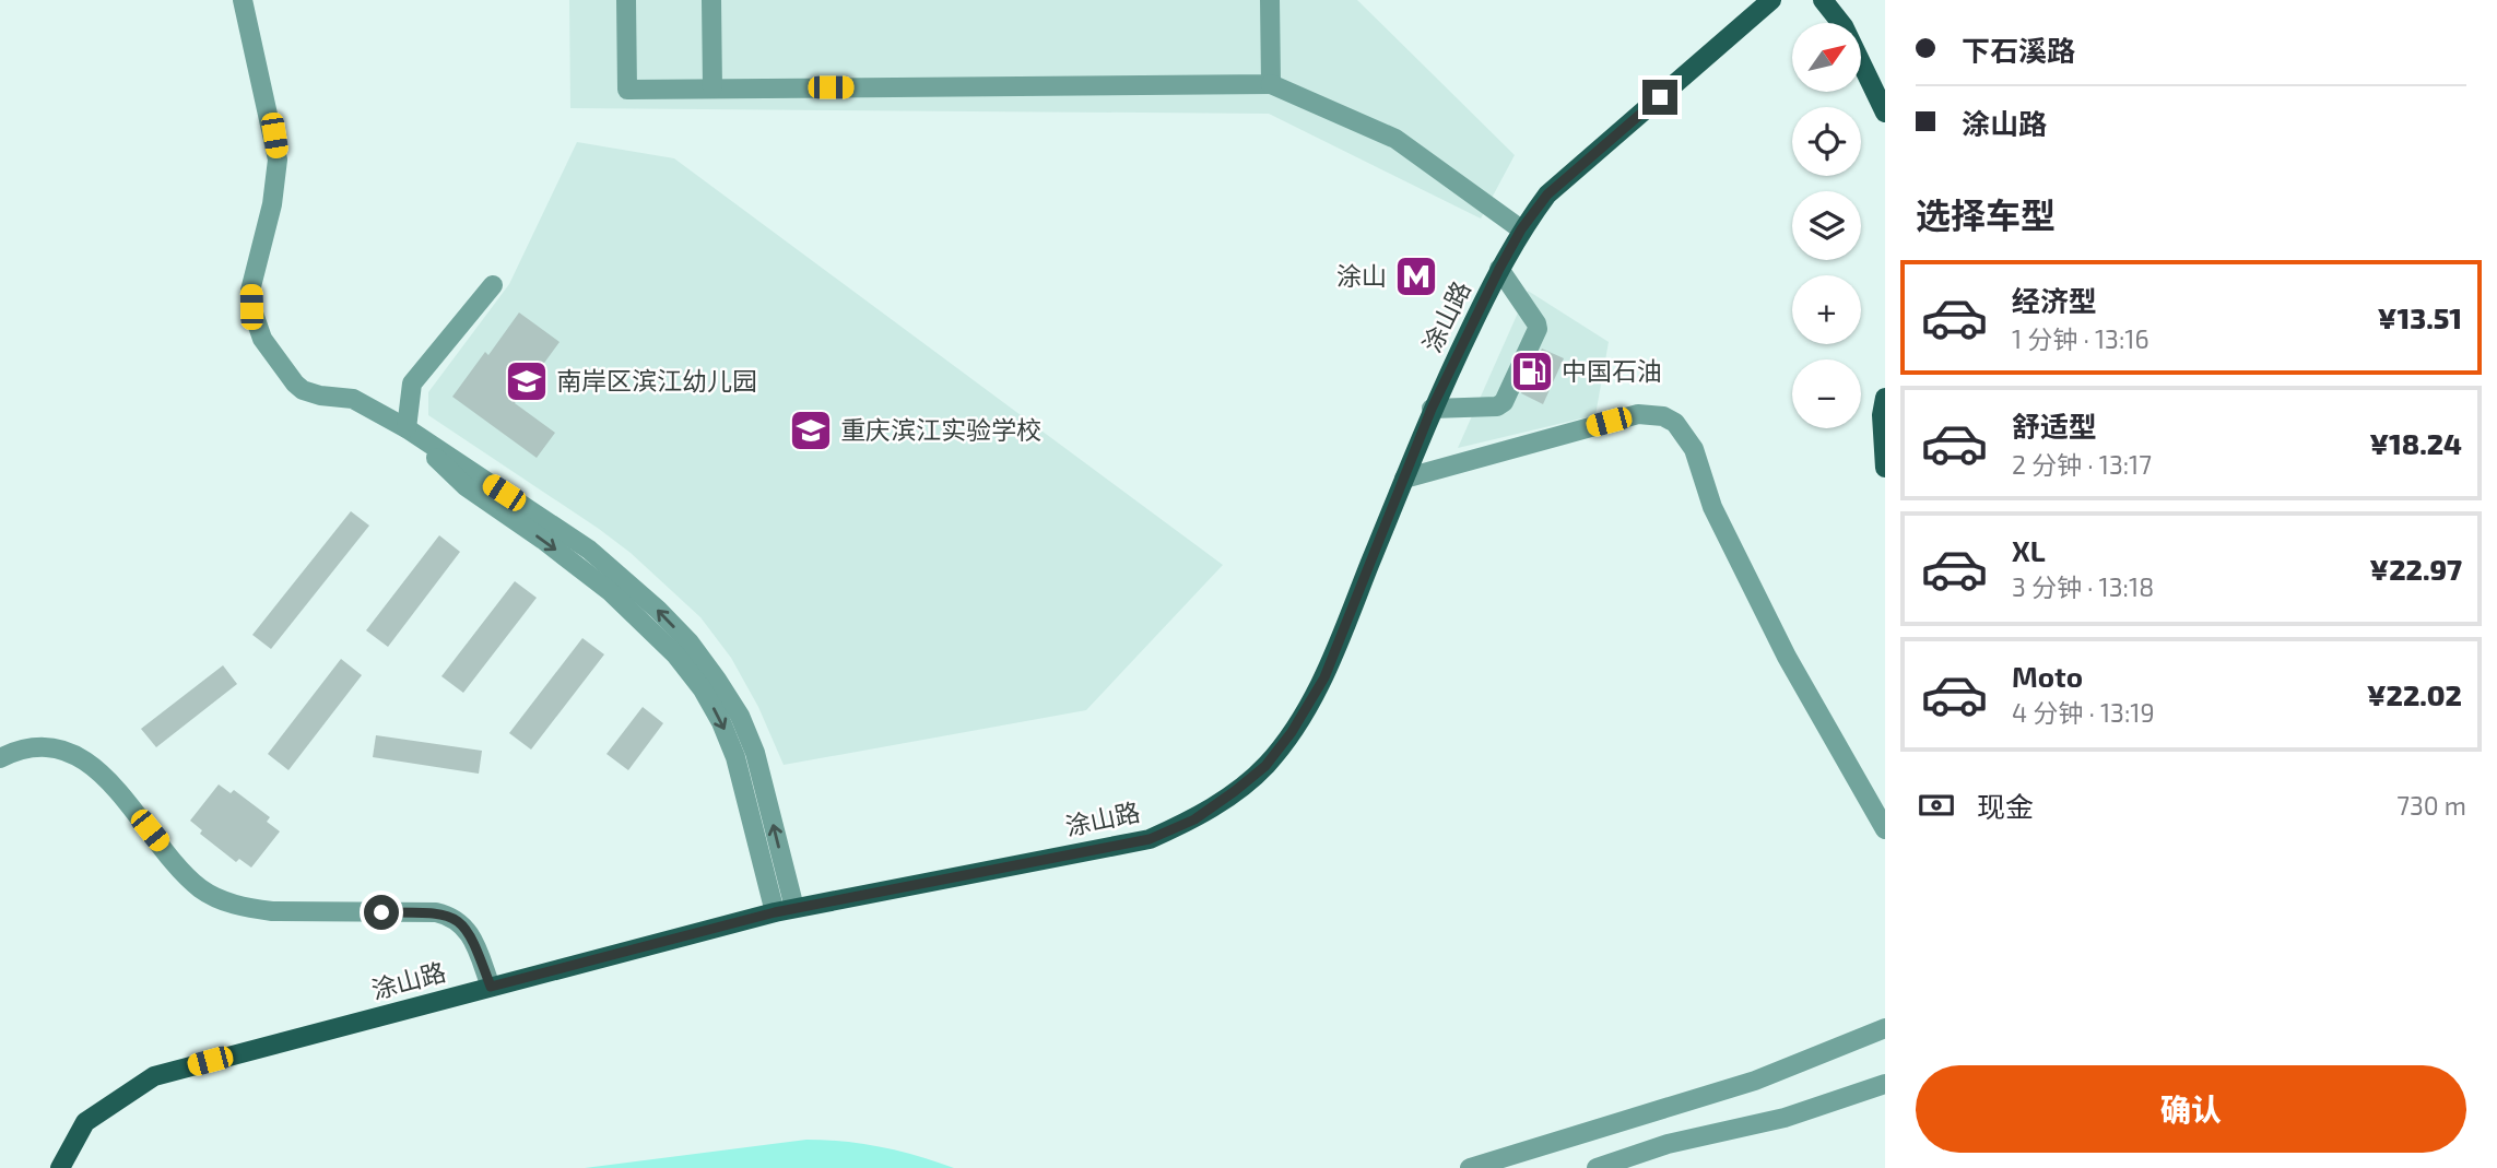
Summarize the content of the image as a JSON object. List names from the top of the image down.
{
  "streets": {
    "main road": ["涂山路"]
  },
  "places": {
    "metro station": ["涂山"],
    "fuel station": ["中国石油"],
    "school or university": ["南岸区滨江幼儿园", "重庆滨江实验学校"]
  },
  "north": "top right",
  "page": {
    "banner": ["下石溪路", "涂山路"],
    "map_buttons": ["+", "−"],
    "heading": "选择车型",
    "list": [
      {
        "name": "经济型",
        "note": "1 分钟 · 13:16",
        "value": "¥13.51"
      },
      {
        "name": "舒适型",
        "note": "2 分钟 · 13:17",
        "value": "¥18.24"
      },
      {
        "name": "XL",
        "note": "3 分钟 · 13:18",
        "value": "¥22.97"
      },
      {
        "name": "Moto",
        "note": "4 分钟 · 13:19",
        "value": "¥22.02"
      }
    ],
    "pay": ["现金", "730 m"],
    "buttons": "确认"
  }
}
